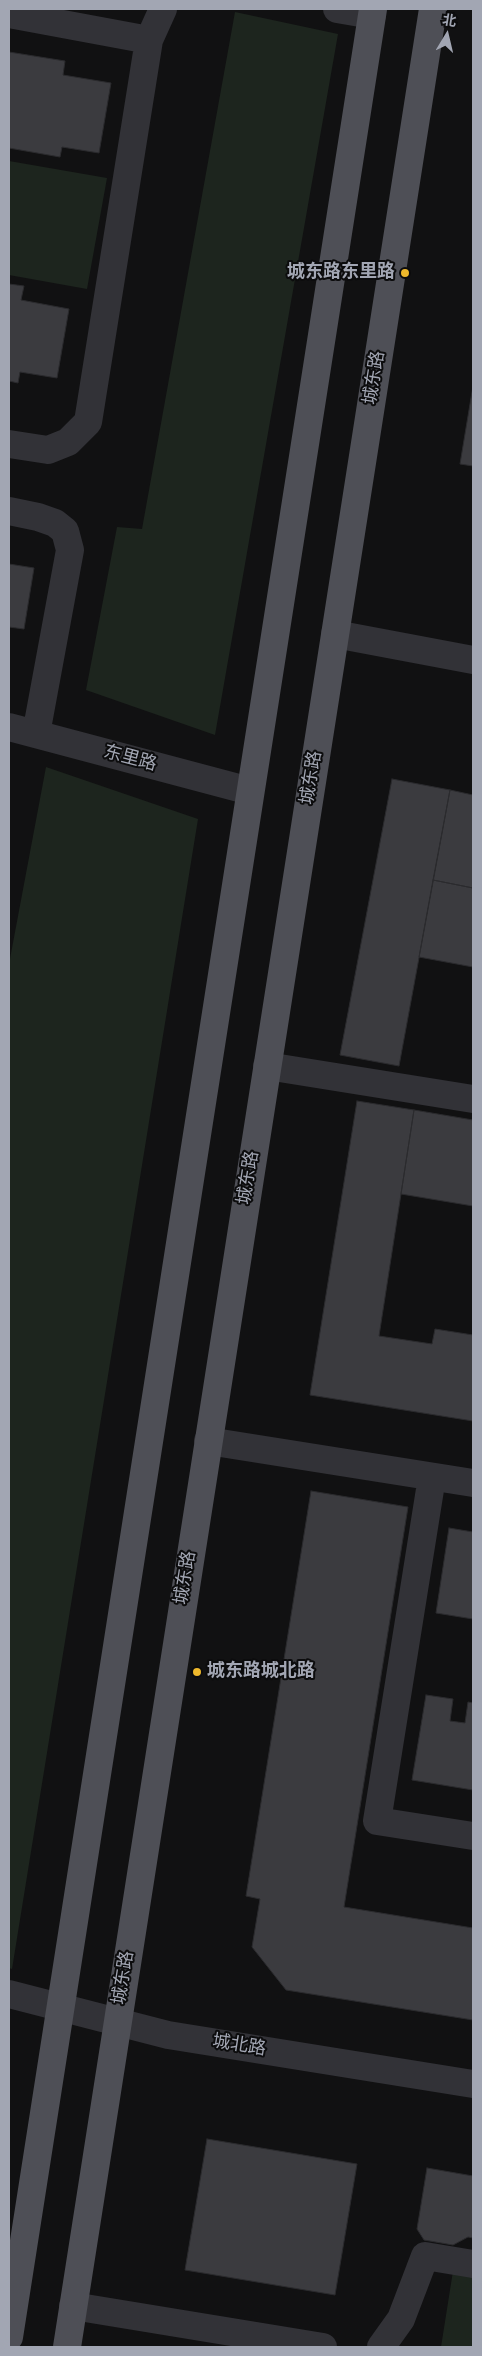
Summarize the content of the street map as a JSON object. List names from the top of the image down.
{
  "streets": {
    "main road": ["城东路"],
    "street": ["东里路", "城北路"]
  },
  "crossings": [
    ["城东路", "城北路"]
  ],
  "places": ["城东路东里路", "城东路城北路"],
  "north": "top"
}
